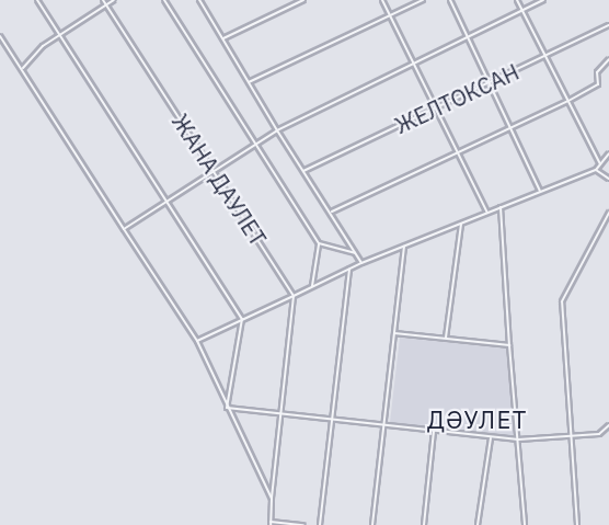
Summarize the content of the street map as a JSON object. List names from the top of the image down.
{
  "streets": {
    "street": ["ЖЕЛТОКСАН", "ЖАНА ДАУЛЕТ"]
  },
  "districts": ["ДӘУЛЕТ"]
}
